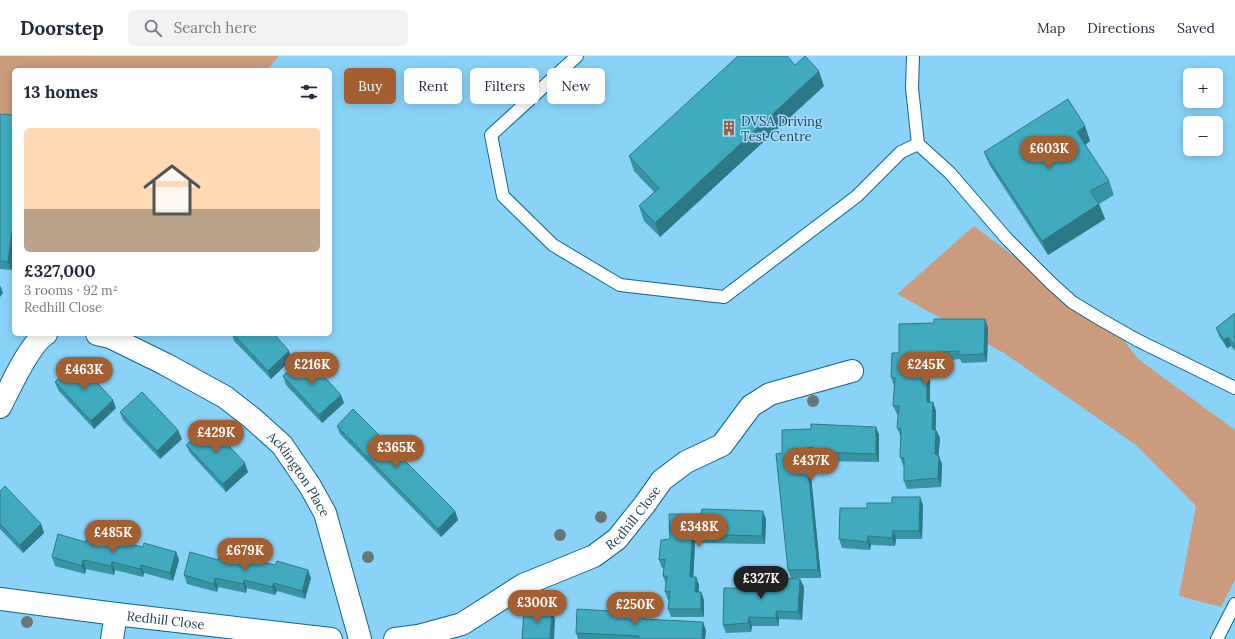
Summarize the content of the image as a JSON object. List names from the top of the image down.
{
  "streets": {
    "street": ["Acklington Place", "Redhill Close"]
  },
  "places": {
    "building": ["DVSA Driving Test Centre"]
  },
  "page": {
    "header": "Doorstep",
    "search": "Search here",
    "nav": ["Map", "Directions", "Saved"],
    "map_buttons": ["+", "−"],
    "chip": [
      "Buy",
      "Rent",
      "Filters",
      "New"
    ],
    "heading": "13 homes",
    "list": [
      {
        "name": "£327,000",
        "note": "3 rooms · 92 m² · Redhill Close"
      }
    ],
    "price": [
      "£603K",
      "£216K",
      "£245K",
      "£463K",
      "£429K",
      "£365K",
      "£437K",
      "£348K",
      "£485K",
      "£679K",
      "£327K",
      "£300K",
      "£250K"
    ]
  }
}
